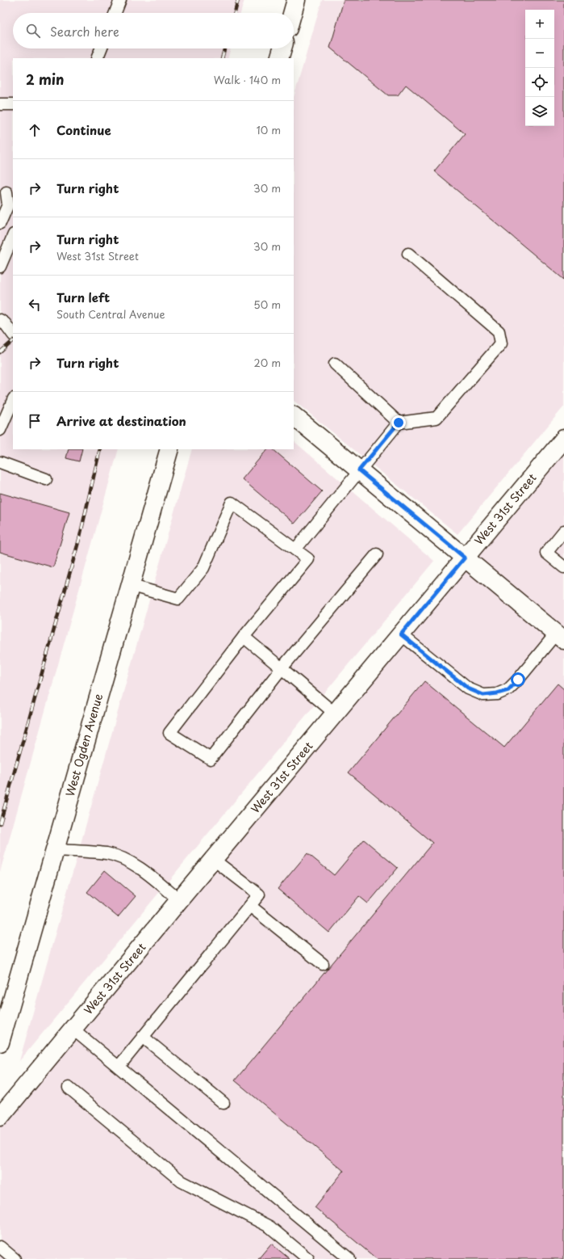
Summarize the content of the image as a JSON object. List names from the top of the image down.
{
  "streets": {
    "main road": ["West 31st Street", "West Ogden Avenue"]
  },
  "page": {
    "map_buttons": ["+", "−"],
    "search": "Search here",
    "heading": ["2 min", "Walk · 140 m"],
    "list": [
      ["Continue", "10 m"],
      ["Turn right", "30 m"],
      ["Turn right", "West 31st Street", "30 m"],
      ["Turn left", "South Central Avenue", "50 m"],
      ["Turn right", "20 m"],
      "Arrive at destination"
    ]
  }
}
